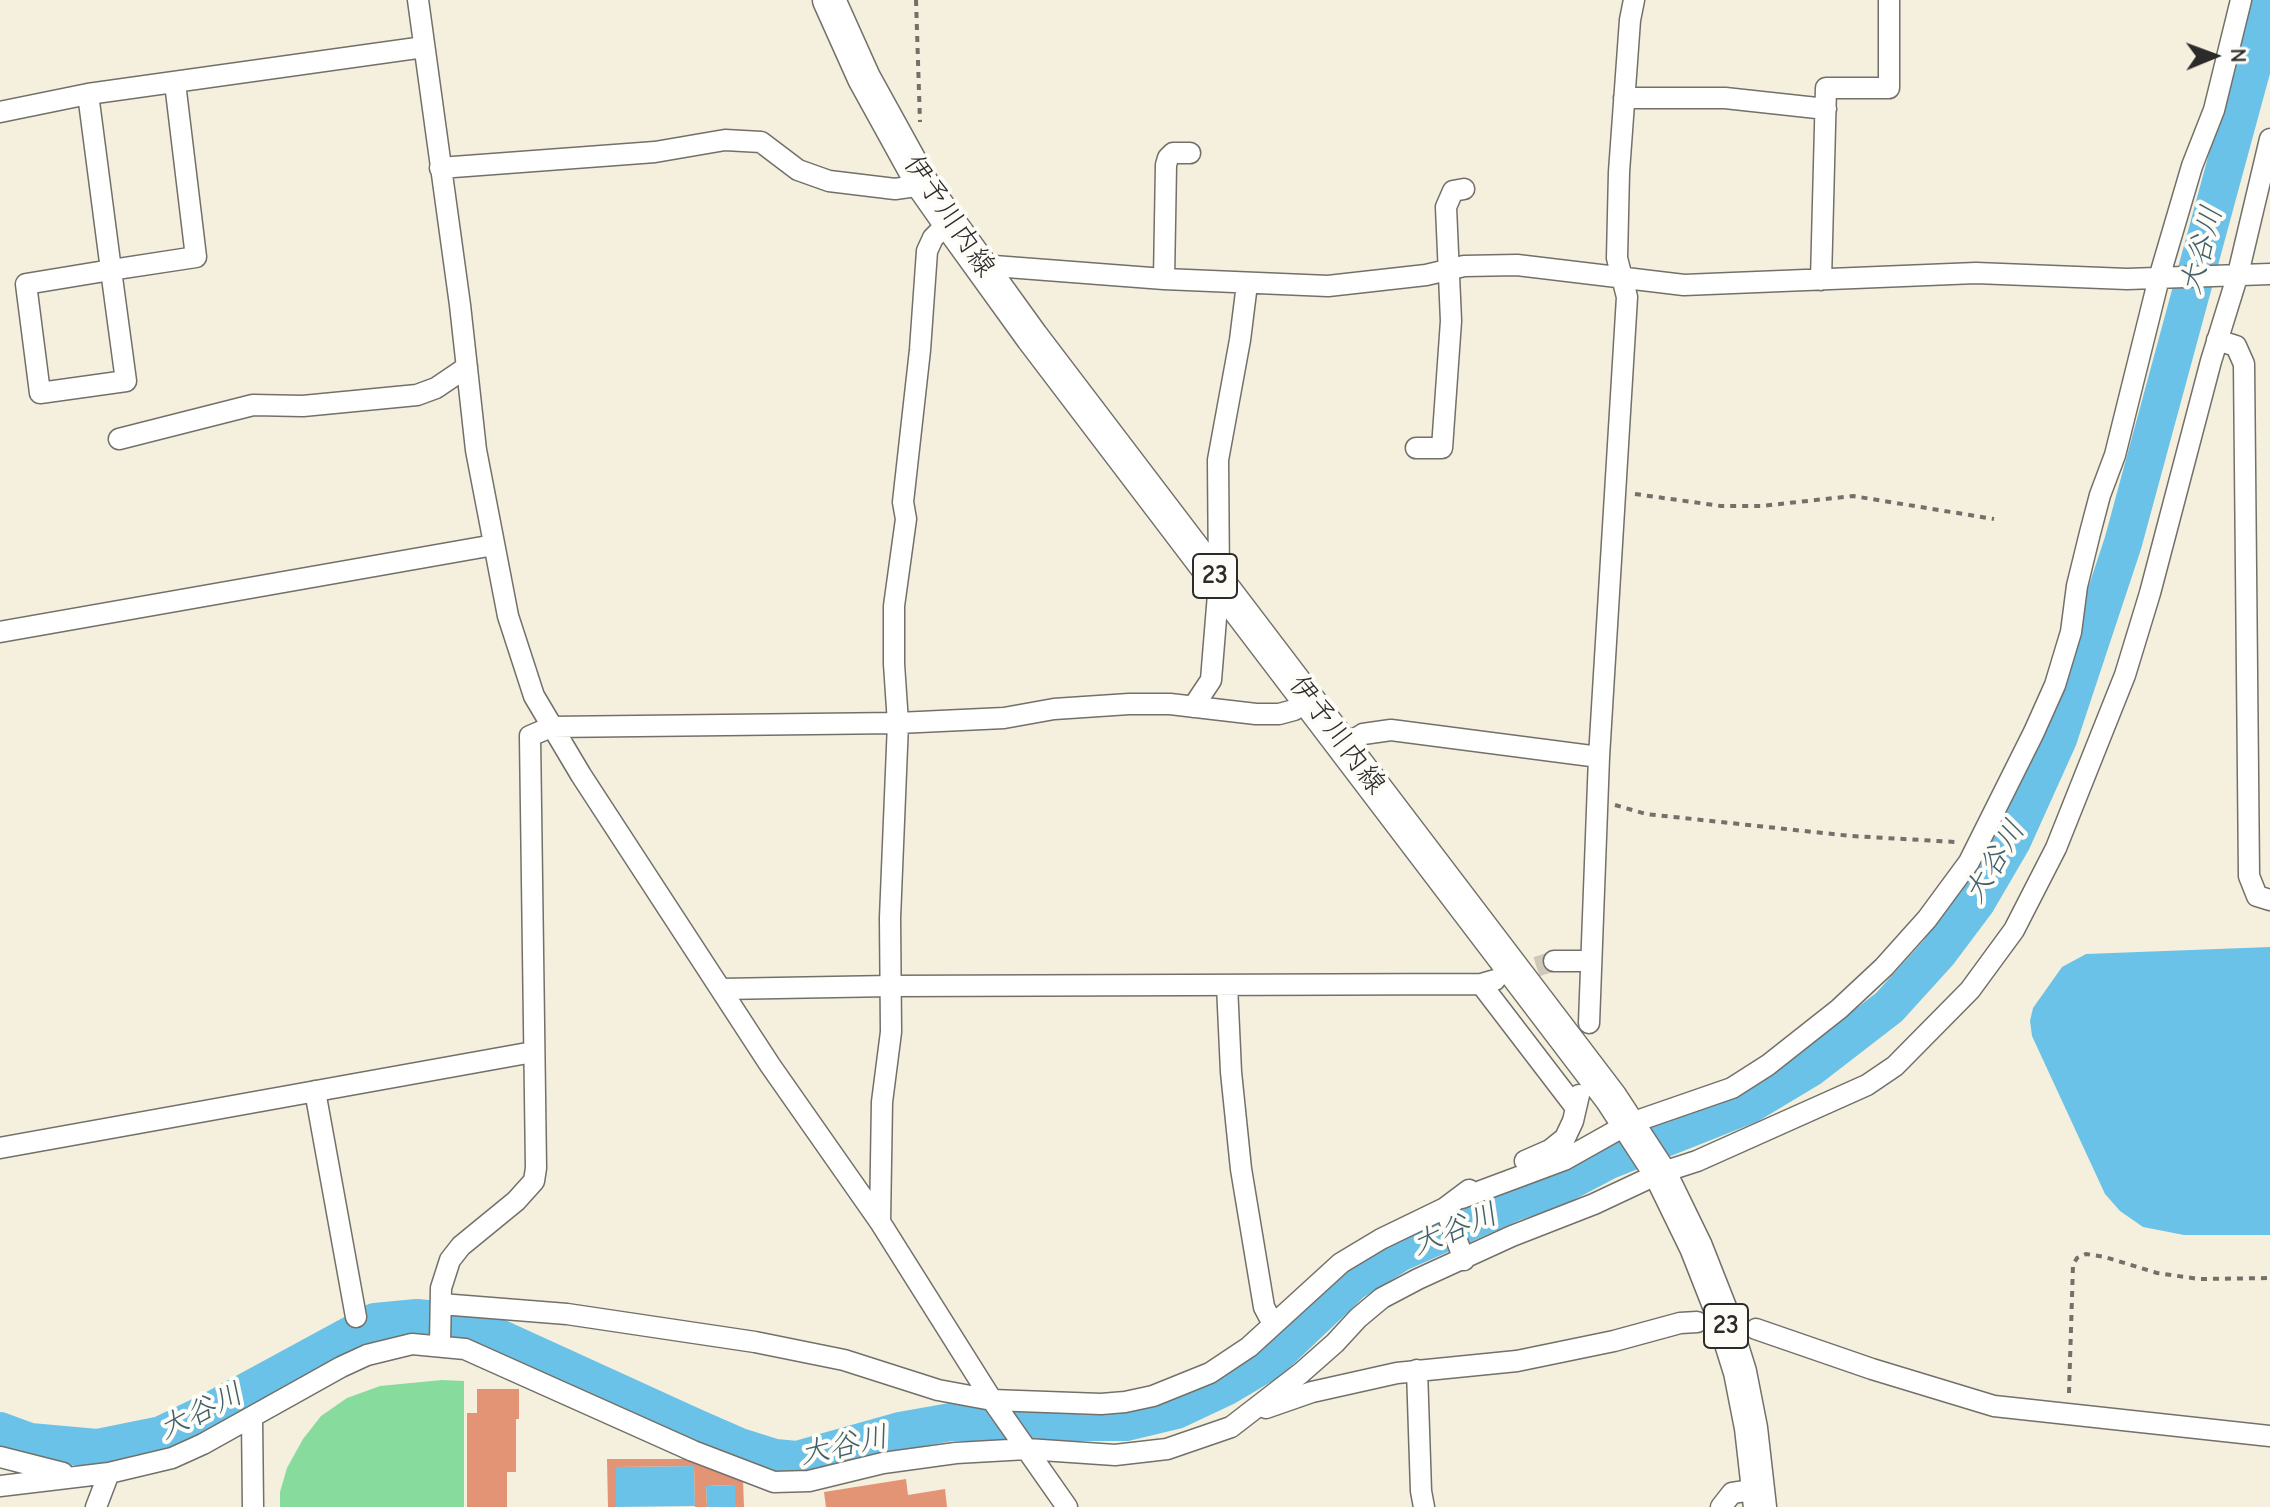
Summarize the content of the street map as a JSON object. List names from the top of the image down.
{
  "streets": {
    "main road": ["伊予川内線", "23"]
  },
  "water": ["大谷川"],
  "north": "right"
}
